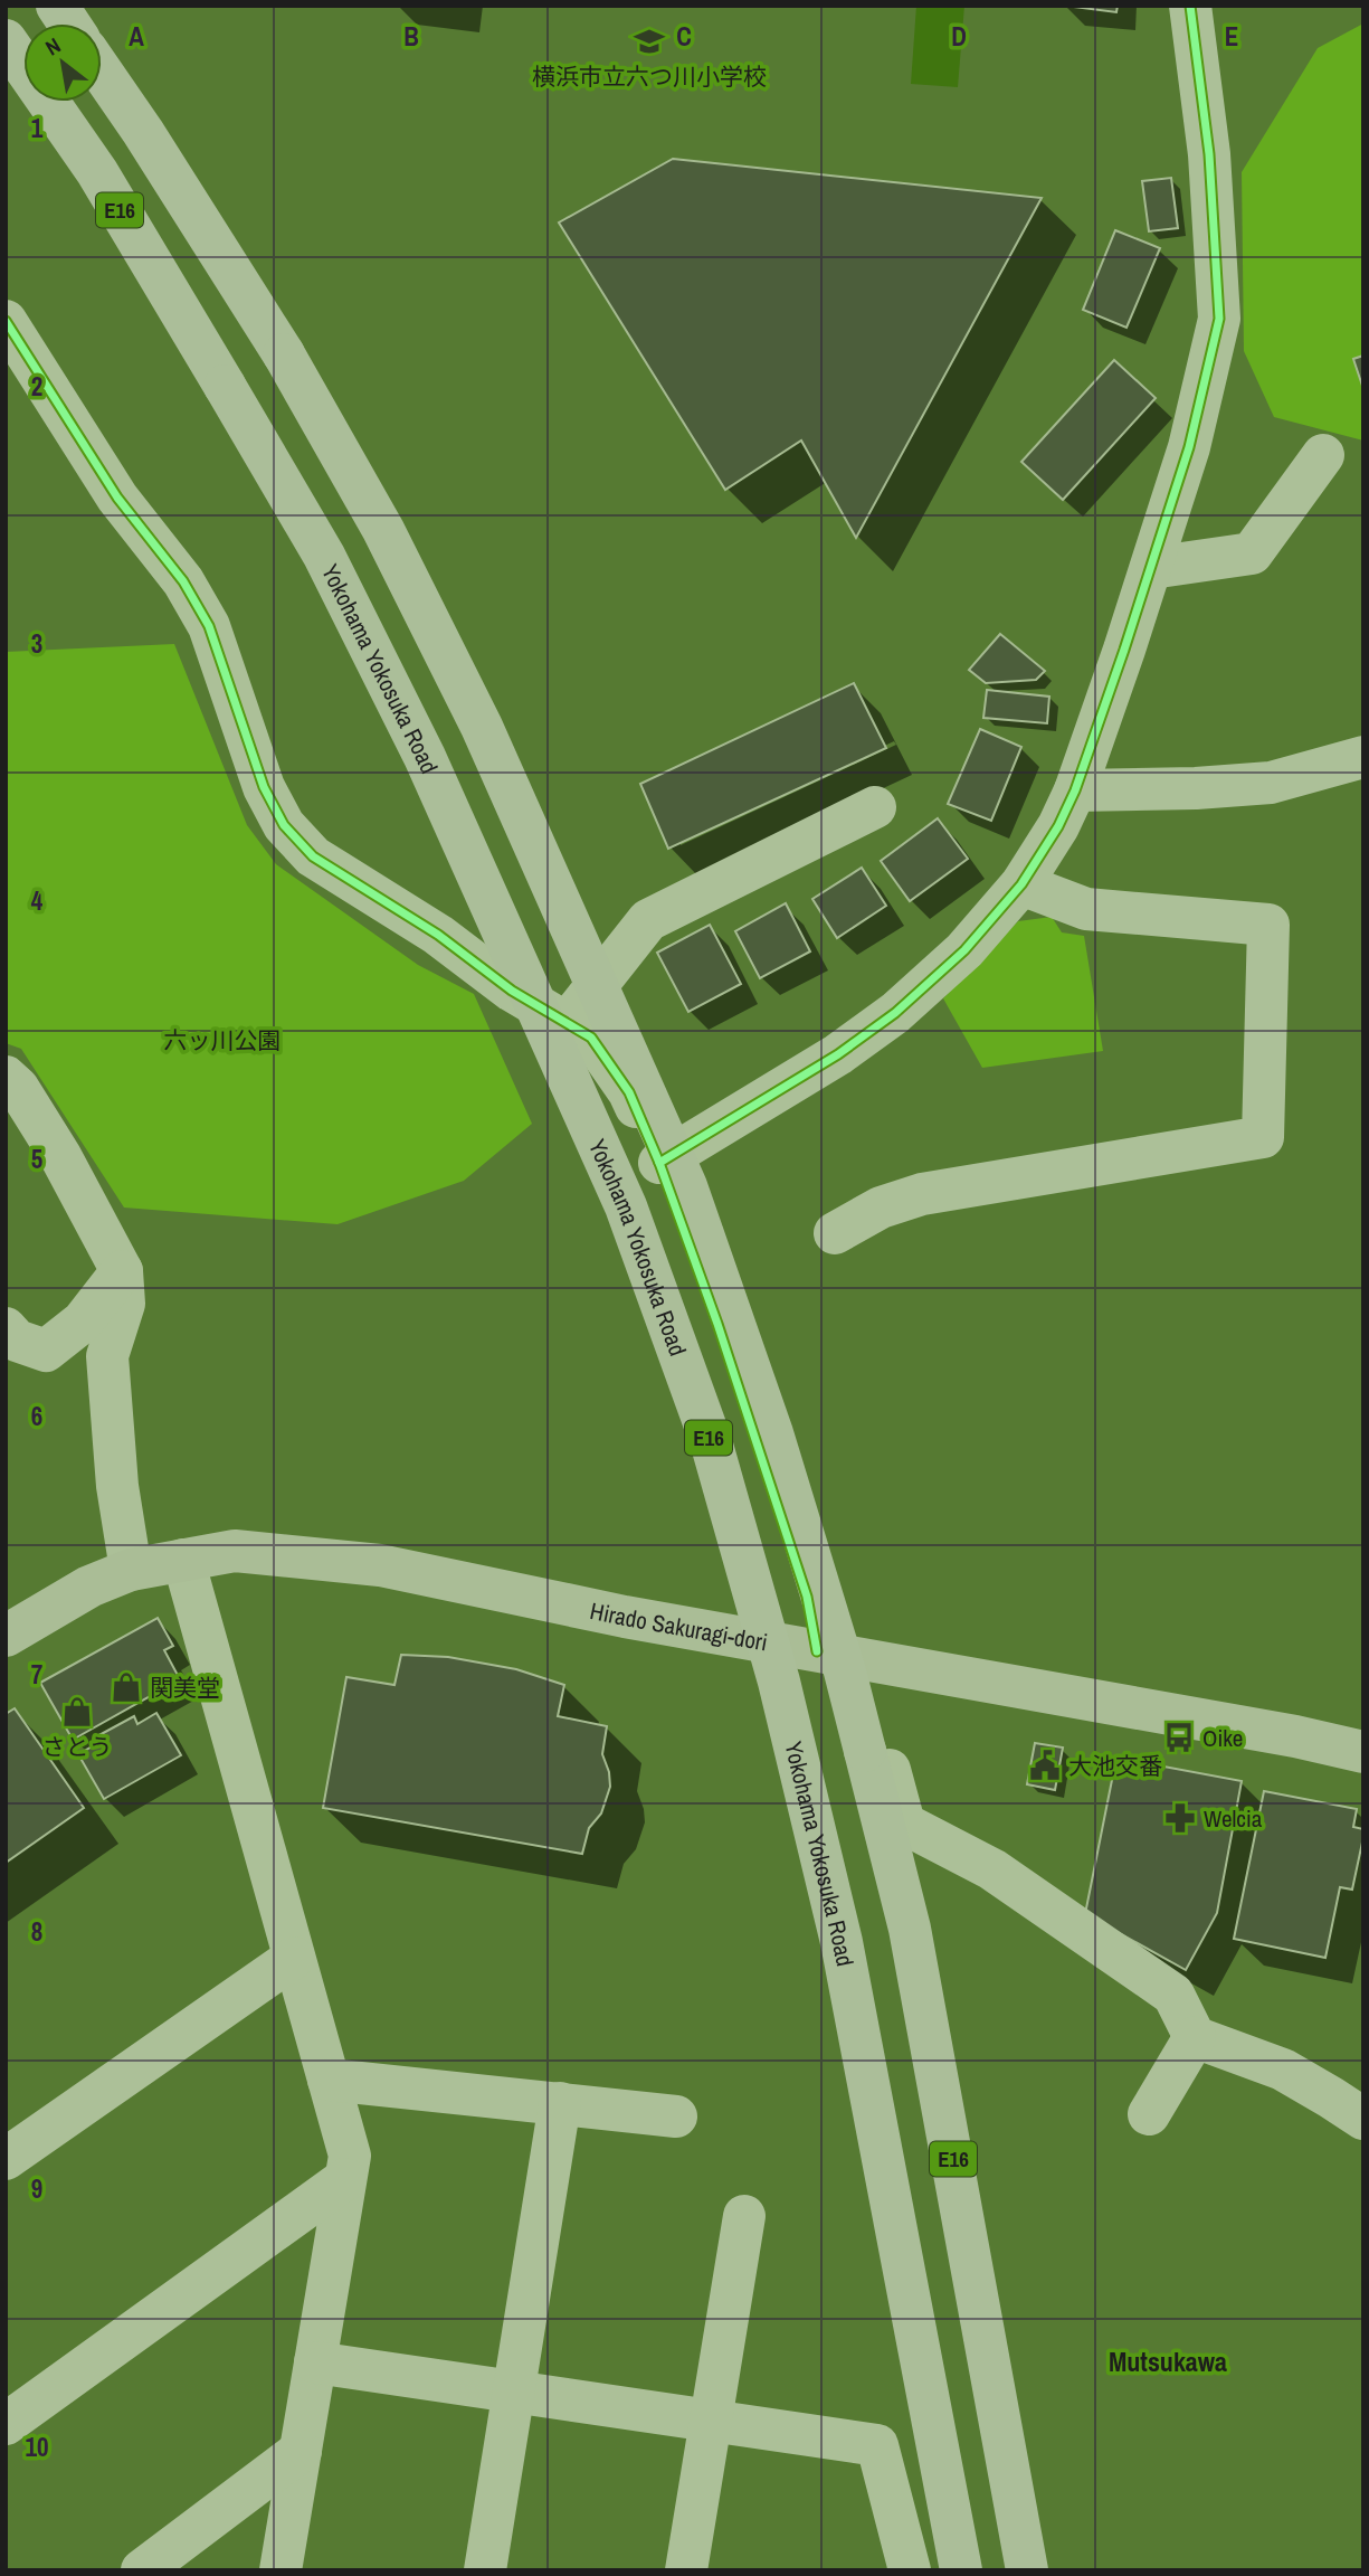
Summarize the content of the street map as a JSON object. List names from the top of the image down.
{
  "streets": {
    "highway": ["E16", "Yokohama Yokosuka Road"],
    "main road": ["Hirado Sakuragi-dori"]
  },
  "districts": ["Mutsukawa"],
  "parks": ["六ッ川公園"],
  "places": {
    "school or university": ["横浜市立六つ川小学校"],
    "shop": ["関美堂", "さとう"],
    "bus stop": ["Oike"],
    "public building": ["大池交番"],
    "pharmacy": ["Welcia"]
  },
  "north": "top left",
  "grid": {
    "columns": [
      "A",
      "B",
      "C",
      "D",
      "E"
    ],
    "rows": [
      "1",
      "2",
      "3",
      "4",
      "5",
      "6",
      "7",
      "8",
      "9",
      "10"
    ]
  }
}
